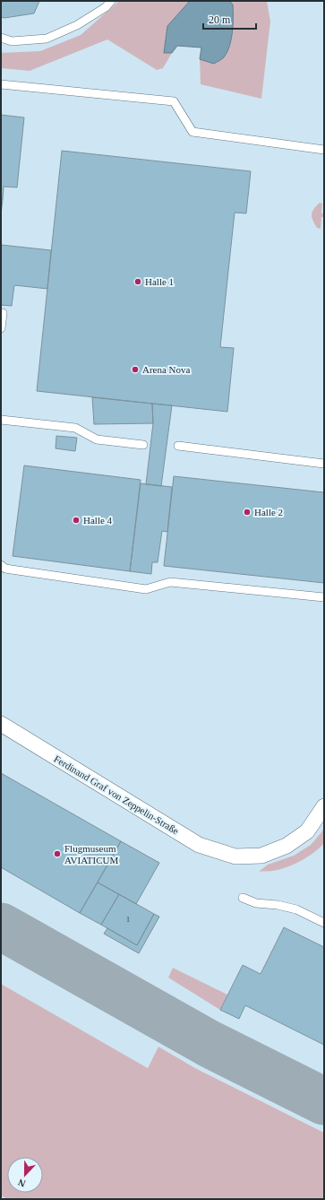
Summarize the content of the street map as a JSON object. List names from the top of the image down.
{
  "streets": {
    "street": ["Ferdinand Graf von Zeppelin-Straße"]
  },
  "places": [
    "Halle 1",
    "Arena Nova",
    "Halle 2",
    "Halle 4",
    "Flugmuseum AVIATICUM"
  ],
  "house_numbers": ["1"],
  "scale_bar": "20 m",
  "north": "bottom"
}
